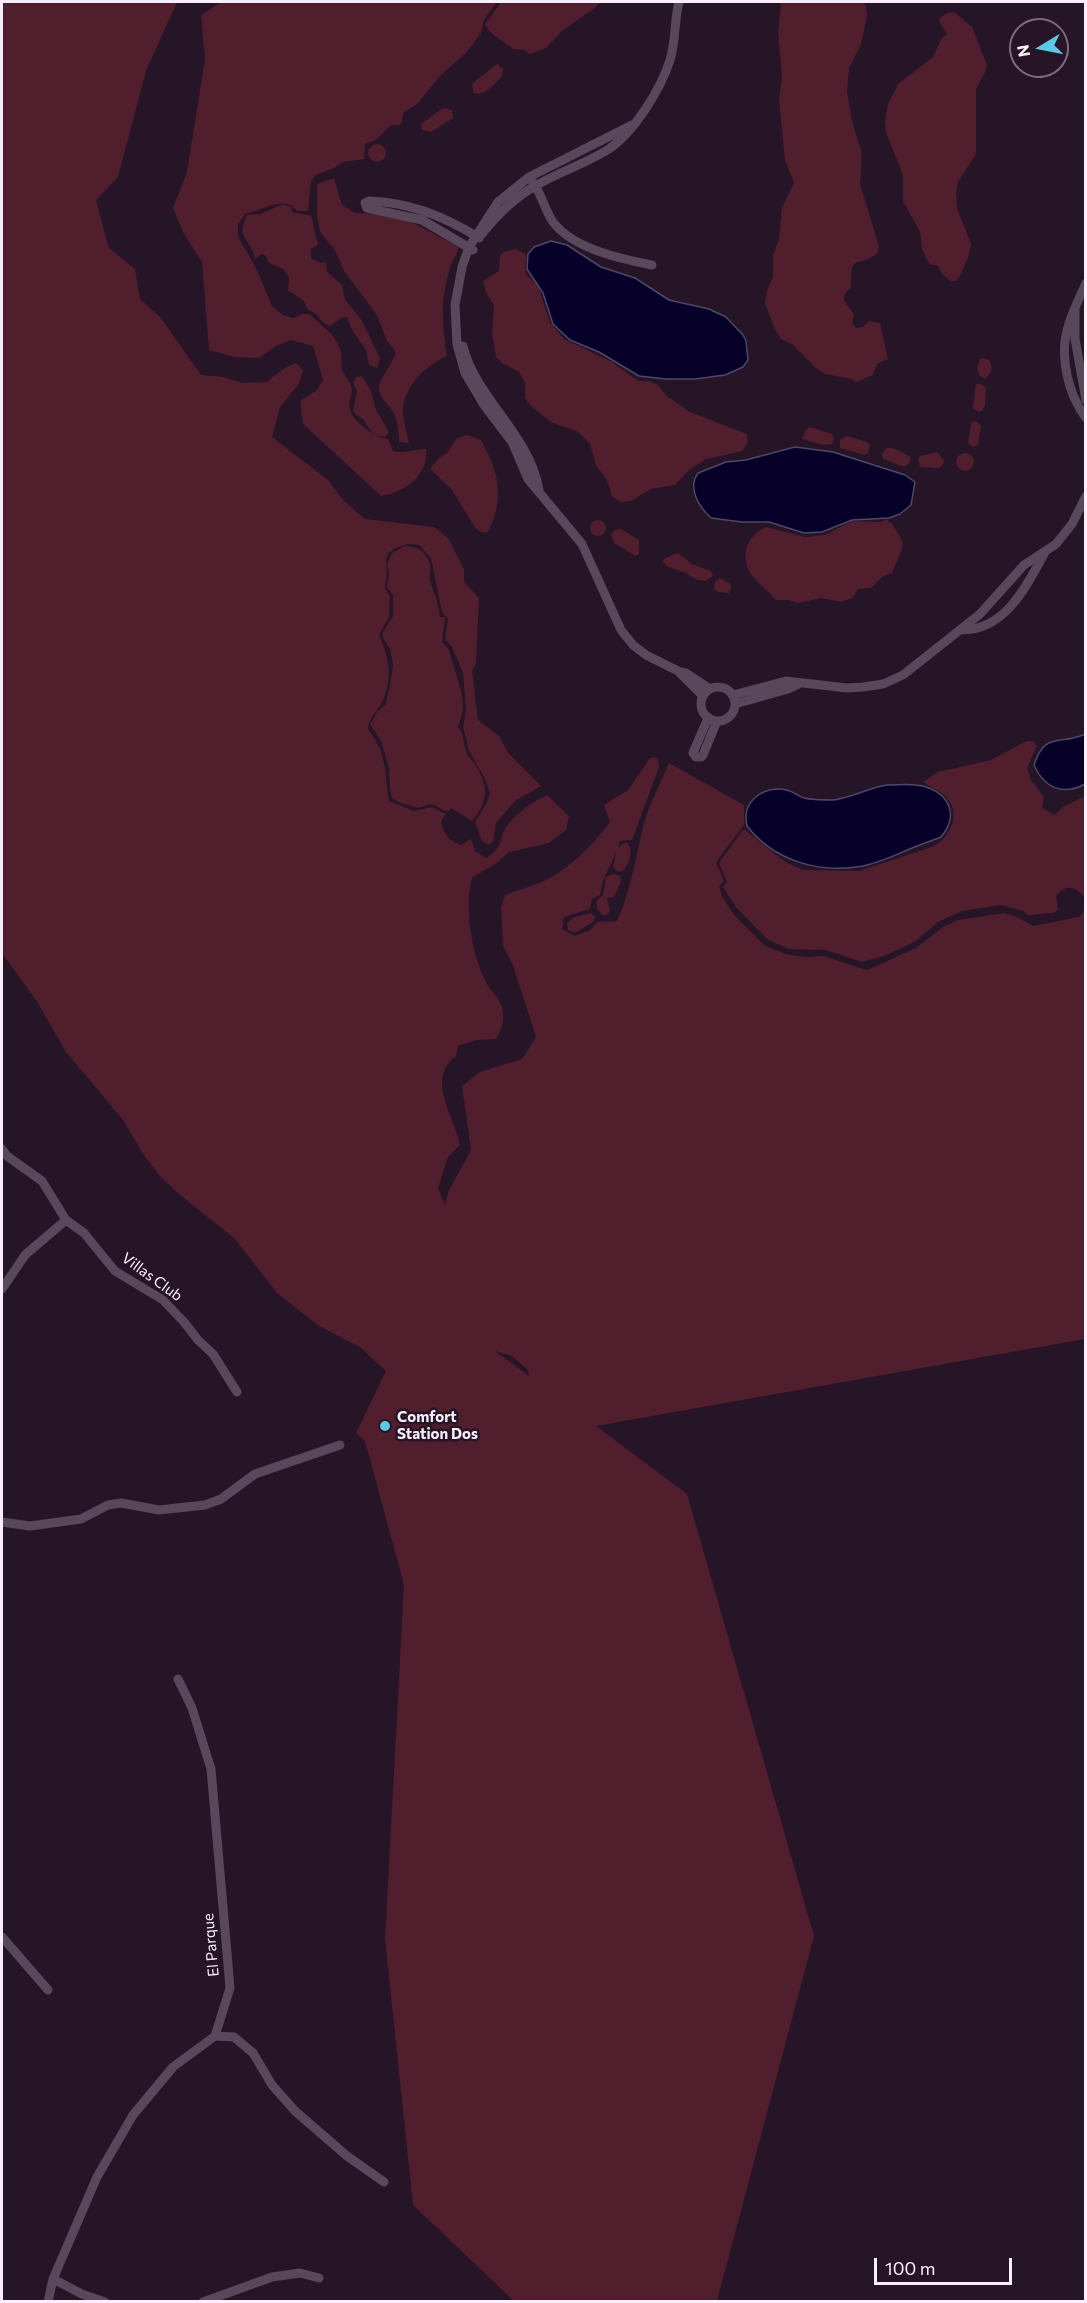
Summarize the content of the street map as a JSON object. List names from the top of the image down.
{
  "streets": {
    "street": ["Villas Club", "El Parque"]
  },
  "places": ["Comfort Station Dos"],
  "scale_bar": "100 m",
  "north": "left"
}
